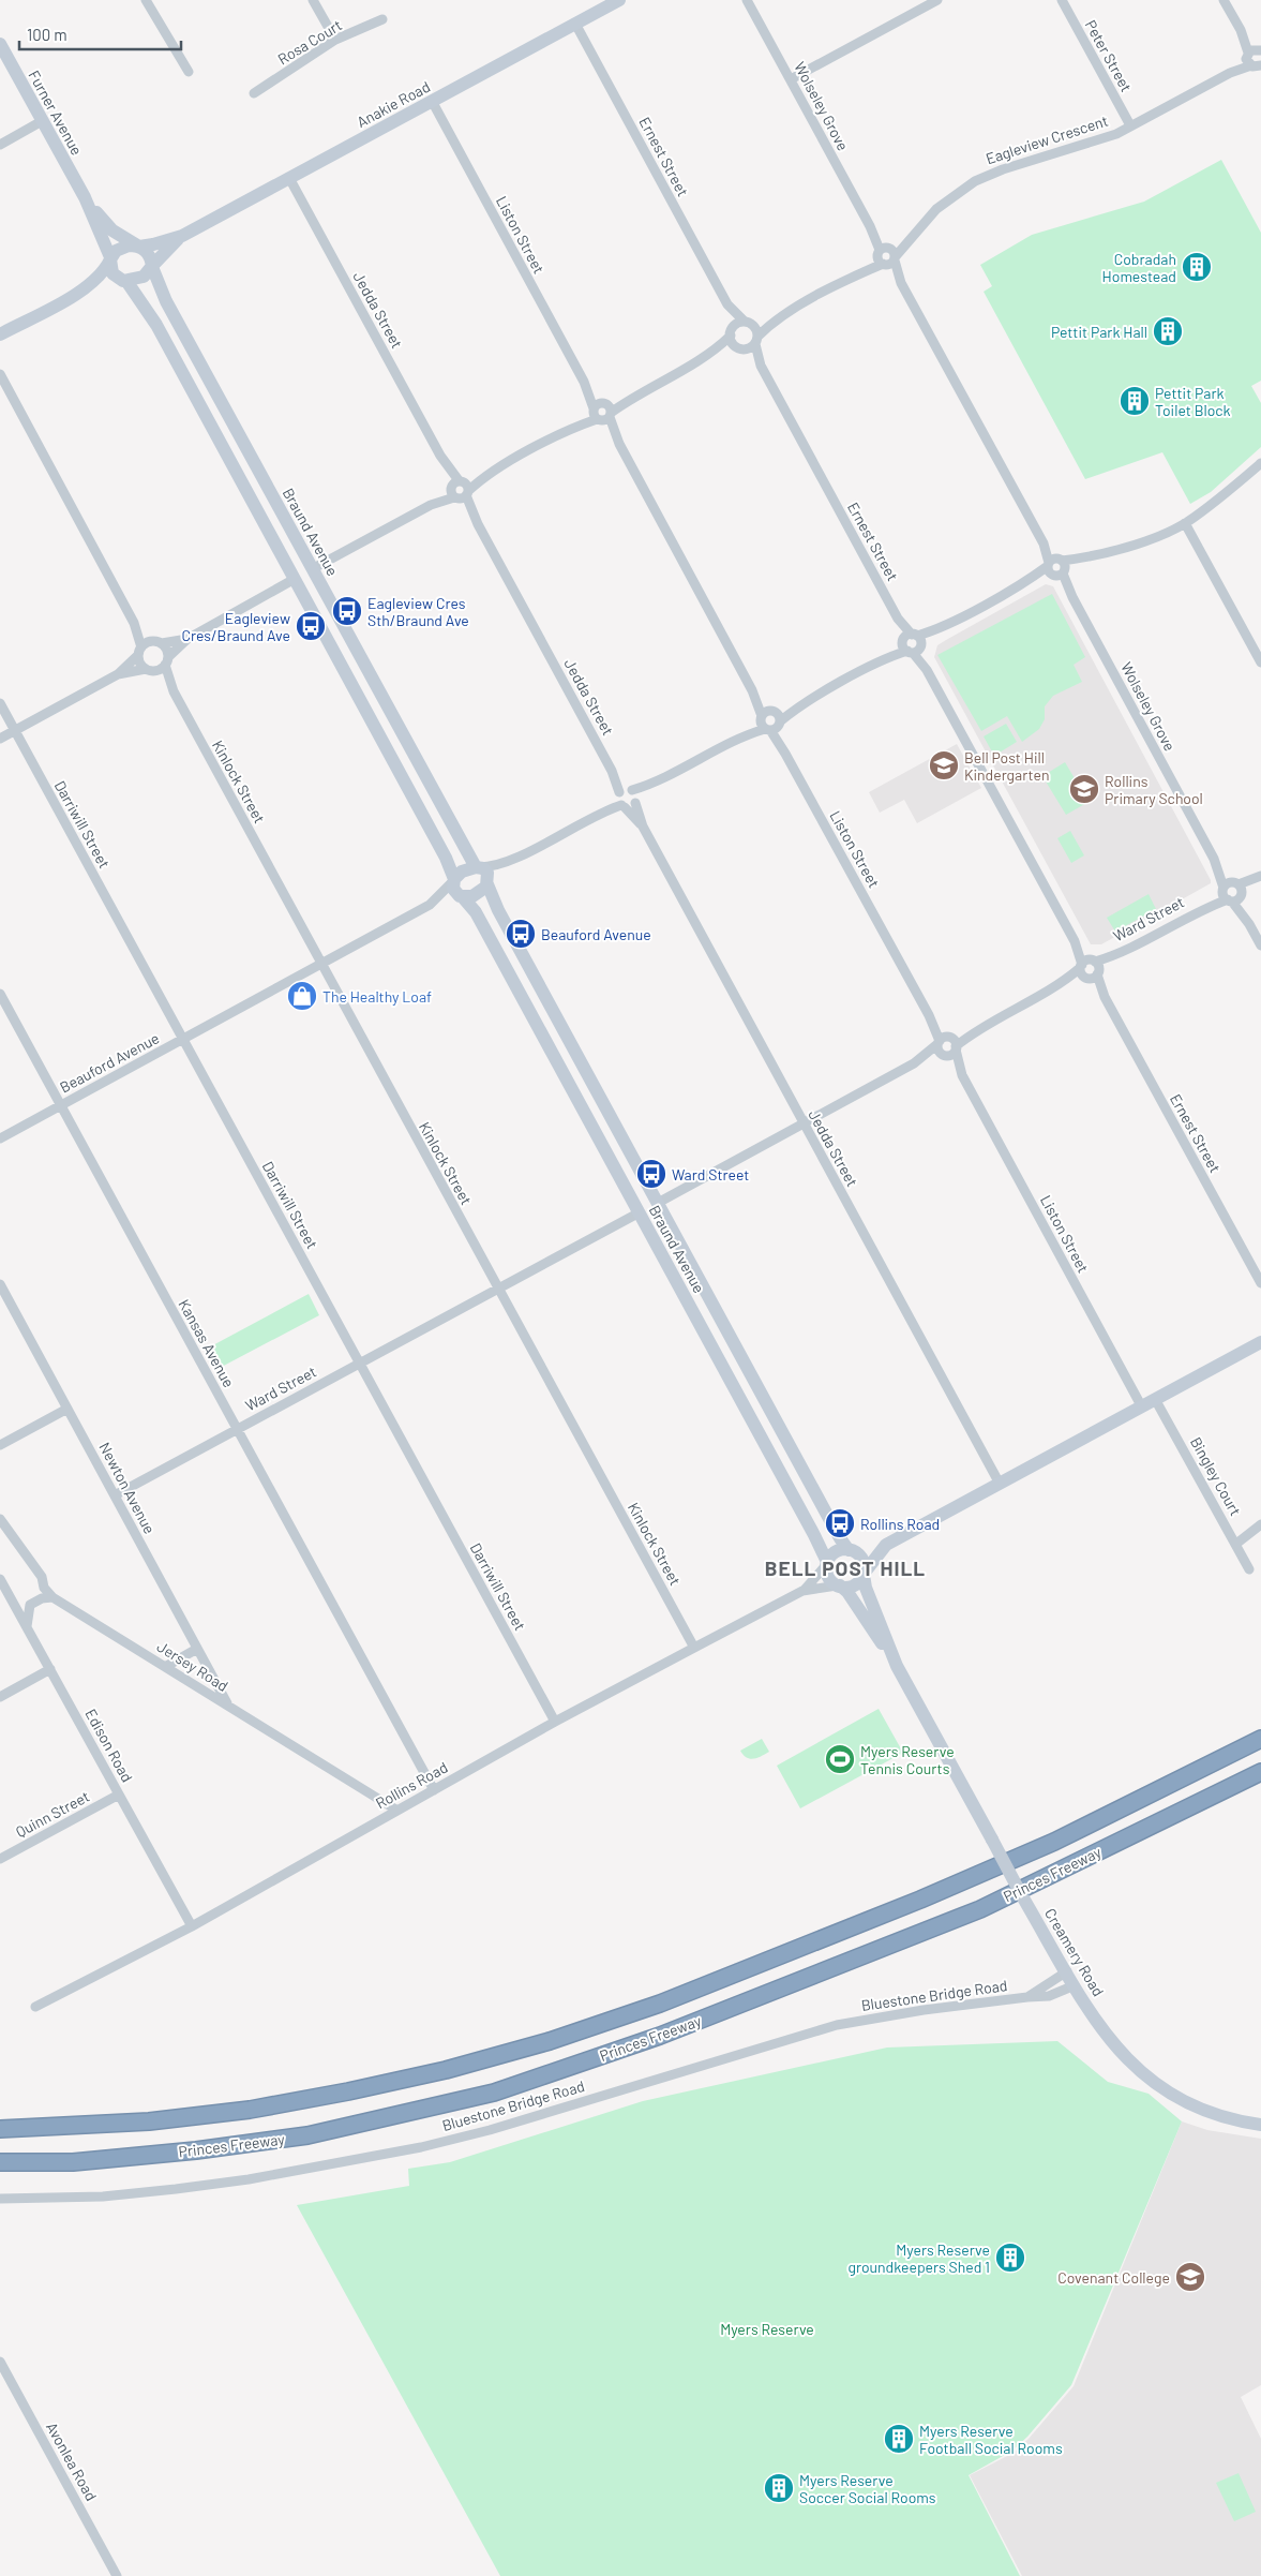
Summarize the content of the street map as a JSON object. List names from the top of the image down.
{
  "streets": {
    "highway": ["Princes Freeway"],
    "street": [
      "Rosa Court",
      "Peter Street",
      "Anakie Road",
      "Wolseley Grove",
      "Furner Avenue",
      "Eagleview Crescent",
      "Ernest Street",
      "Liston Street",
      "Jedda Street",
      "Braund Avenue",
      "Kinlock Street",
      "Darriwill Street",
      "Ward Street",
      "Beauford Avenue",
      "Kansas Avenue",
      "Bingley Court",
      "Newton Avenue",
      "Jersey Road",
      "Edison Road",
      "Rollins Road",
      "Quinn Street",
      "Creamery Road",
      "Bluestone Bridge Road",
      "Avonlea Road"
    ]
  },
  "crossings": [
    ["Peter Street", "Eagleview Crescent"],
    ["Anakie Road", "Furner Avenue"],
    ["Anakie Road", "Ernest Street"],
    ["Anakie Road", "Liston Street"],
    ["Anakie Road", "Jedda Street"],
    ["Anakie Road", "Braund Avenue"],
    ["Wolseley Grove", "Eagleview Crescent"],
    ["Wolseley Grove", "Ward Street"],
    ["Furner Avenue", "Braund Avenue"],
    ["Eagleview Crescent", "Ernest Street"],
    ["Ernest Street", "Ward Street"],
    ["Liston Street", "Ward Street"],
    ["Jedda Street", "Ward Street"],
    ["Braund Avenue", "Ward Street"],
    ["Braund Avenue", "Beauford Avenue"],
    ["Braund Avenue", "Rollins Road"],
    ["Braund Avenue", "Creamery Road"],
    ["Kinlock Street", "Ward Street"],
    ["Kinlock Street", "Beauford Avenue"],
    ["Kinlock Street", "Rollins Road"],
    ["Darriwill Street", "Ward Street"],
    ["Darriwill Street", "Beauford Avenue"],
    ["Darriwill Street", "Rollins Road"],
    ["Ward Street", "Kansas Avenue"],
    ["Ward Street", "Newton Avenue"],
    ["Beauford Avenue", "Kansas Avenue"],
    ["Kansas Avenue", "Rollins Road"],
    ["Newton Avenue", "Jersey Road"],
    ["Jersey Road", "Rollins Road"],
    ["Edison Road", "Rollins Road"],
    ["Edison Road", "Quinn Street"],
    ["Rollins Road", "Creamery Road"],
    ["Creamery Road", "Bluestone Bridge Road"]
  ],
  "districts": ["BELL POST HILL"],
  "parks": ["Myers Reserve"],
  "places": {
    "building": [
      "Cobradah Homestead",
      "Pettit Park Hall",
      "Pettit Park Toilet Block",
      "Myers Reserve groundkeepers Shed 1",
      "Myers Reserve Football Social Rooms",
      "Myers Reserve Soccer Social Rooms"
    ],
    "bus stop": [
      "Eagleview Cres Sth/Braund Ave",
      "Eagleview Cres/Braund Ave",
      "Beauford Avenue",
      "Ward Street",
      "Rollins Road"
    ],
    "school or university": ["Bell Post Hill Kindergarten", "Rollins Primary School", "Covenant College"],
    "shop": ["The Healthy Loaf"],
    "sports": ["Myers Reserve Tennis Courts"]
  },
  "scale_bar": "100 m"
}
